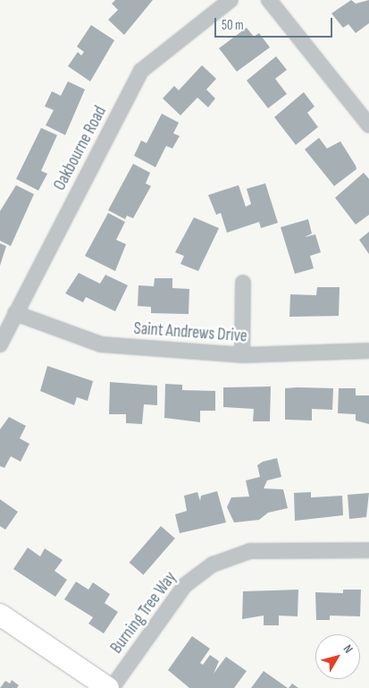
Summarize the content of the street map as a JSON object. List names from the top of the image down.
{
  "streets": {
    "street": ["Oakbourne Road", "Saint Andrews Drive", "Burning Tree Way"]
  },
  "crossings": [
    ["Oakbourne Road", "Saint Andrews Drive"]
  ],
  "scale_bar": "50 m",
  "north": "top right"
}
